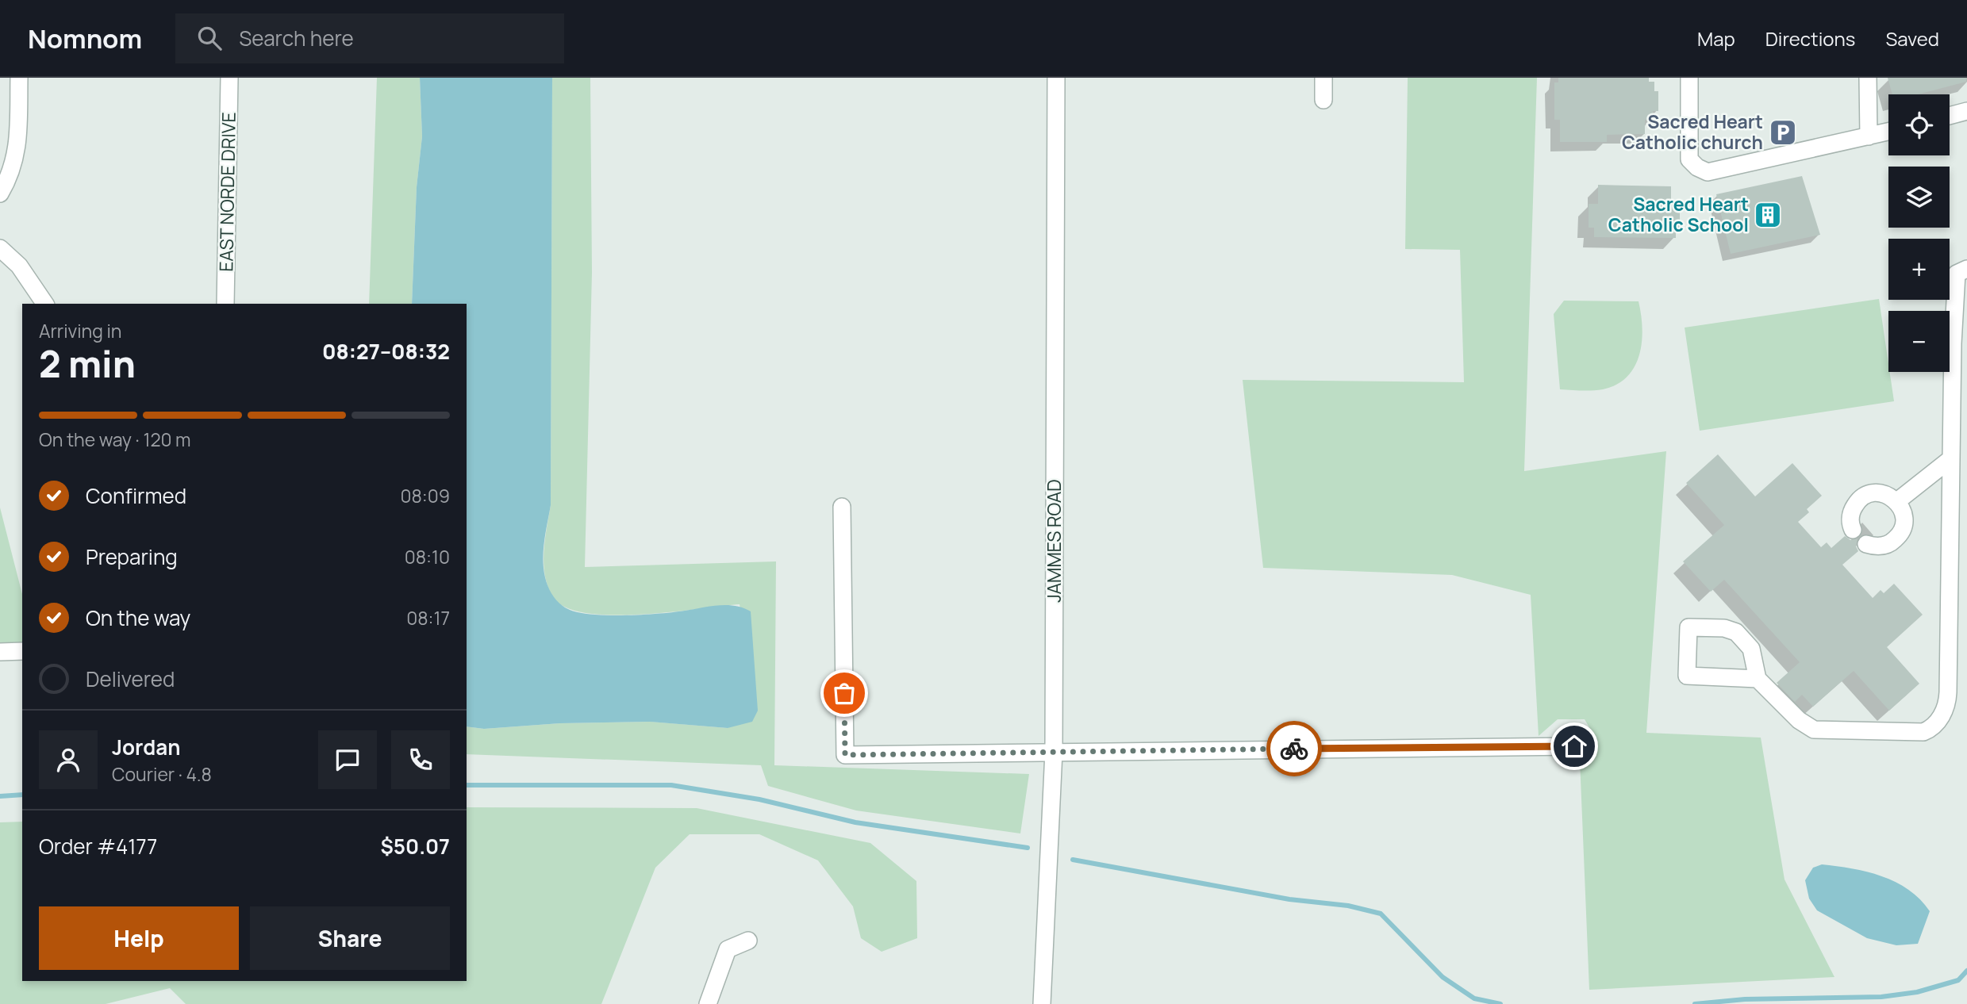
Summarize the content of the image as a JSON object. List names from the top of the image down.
{
  "streets": {
    "street": ["EAST NORDE DRIVE", "JAMMES ROAD"]
  },
  "places": {
    "parking": ["Sacred Heart Catholic church"],
    "building": ["Sacred Heart Catholic School"]
  },
  "page": {
    "header": "Nomnom",
    "search": "Search here",
    "nav": ["Map", "Directions", "Saved"],
    "map_buttons": ["+", "−"],
    "heading": ["2 min", "Arriving in", "08:27–08:32"],
    "panel": [
      "Jordan",
      "Courier · 4.8",
      "Order #4177",
      "$50.07"
    ],
    "bar": "On the way · 120 m",
    "list": [
      ["Confirmed", "08:09"],
      ["Preparing", "08:10"],
      ["On the way", "08:17"],
      "Delivered"
    ],
    "buttons": ["Help", "Share"]
  }
}
